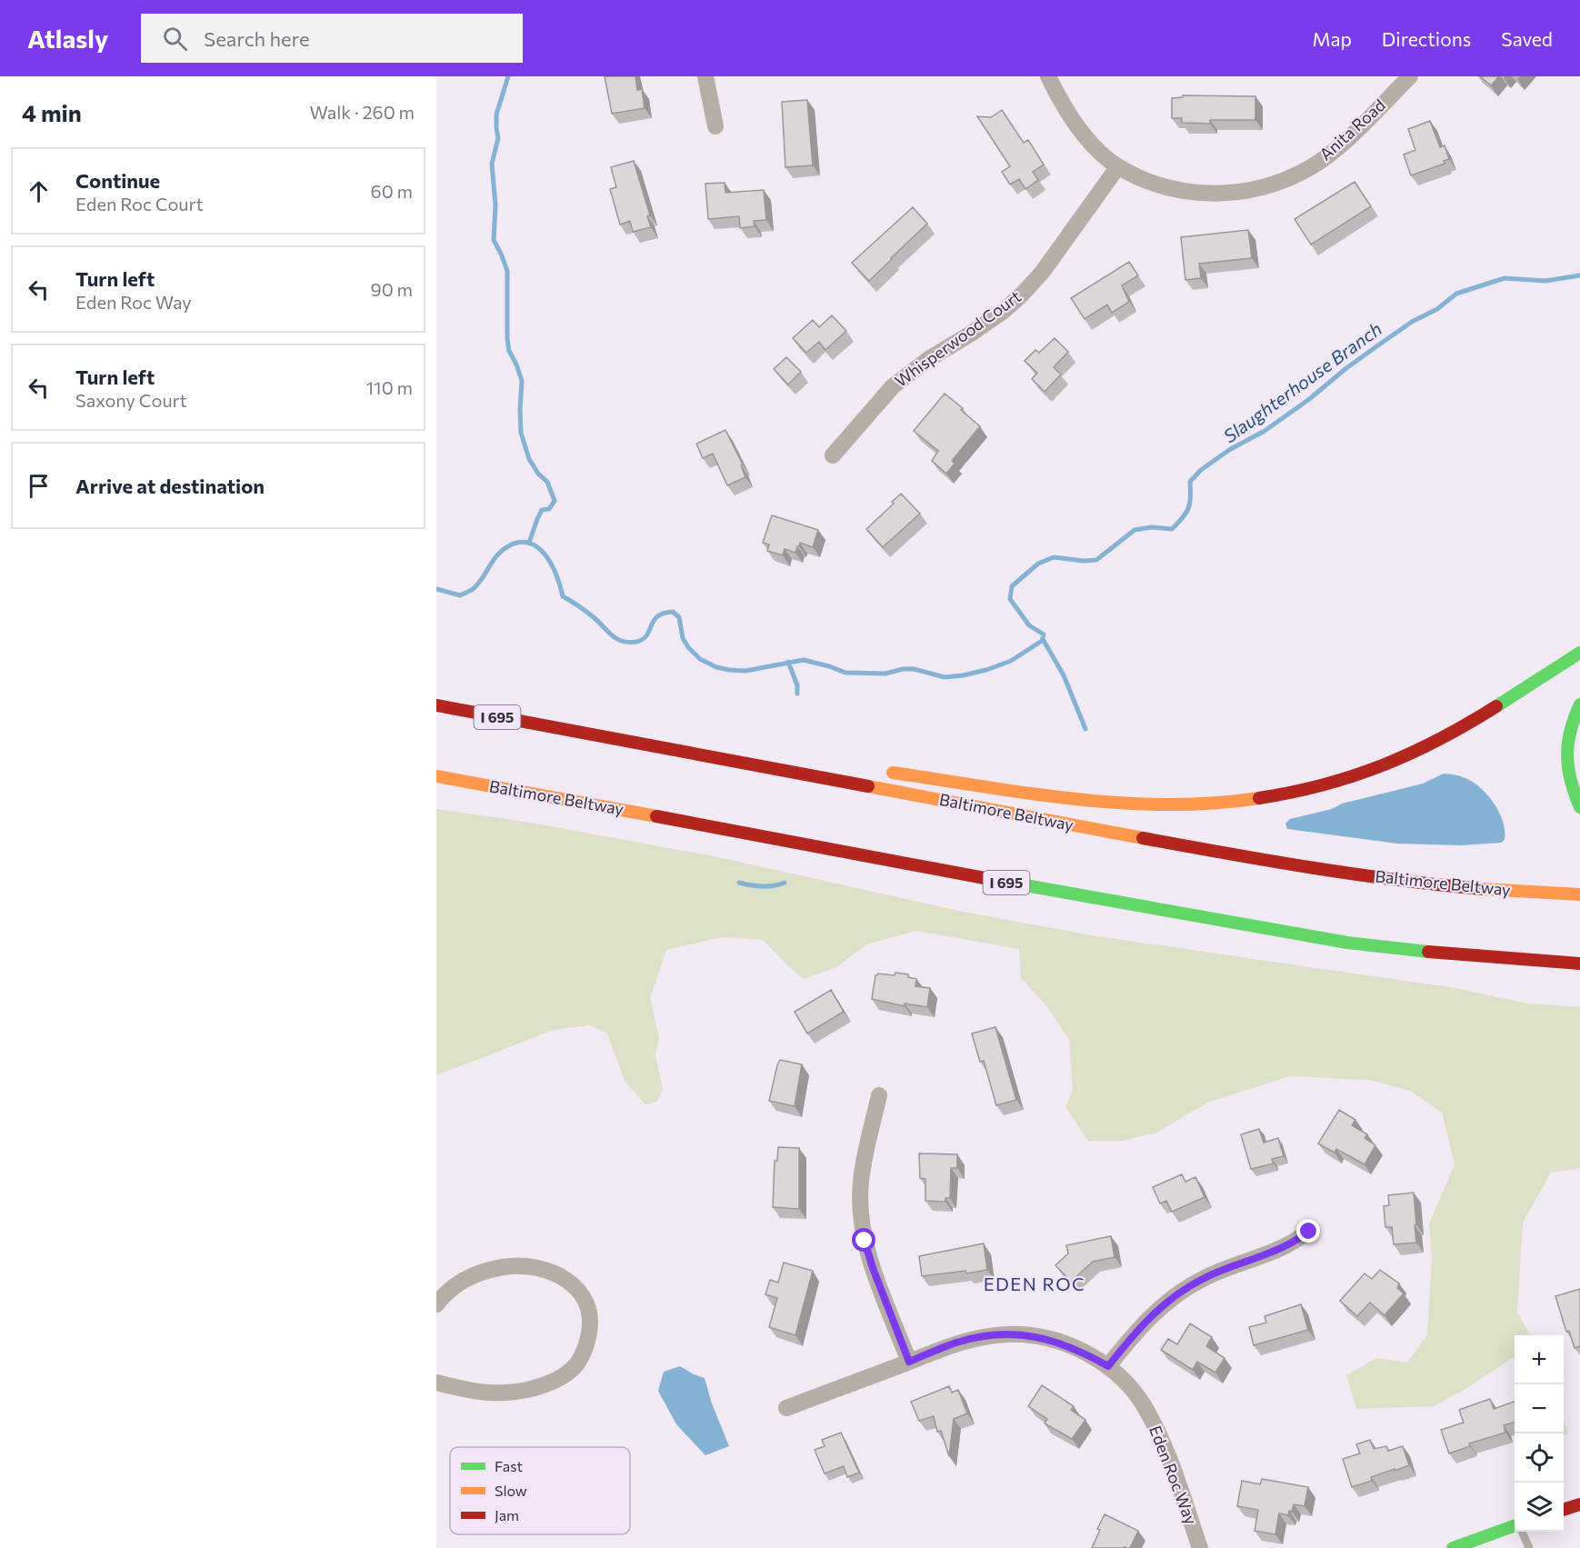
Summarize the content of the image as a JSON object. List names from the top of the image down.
{
  "streets": {
    "main road": ["I 695", "Baltimore Beltway"],
    "street": ["Anita Road", "Whisperwood Court", "Eden Roc Way"]
  },
  "crossings": [
    ["Anita Road", "Whisperwood Court"]
  ],
  "districts": ["EDEN ROC"],
  "water": ["Slaughterhouse Branch"],
  "legend": ["Fast", "Slow", "Jam"],
  "page": {
    "header": "Atlasly",
    "search": "Search here",
    "nav": ["Map", "Directions", "Saved"],
    "heading": ["4 min", "Walk · 260 m"],
    "list": [
      ["Continue", "Eden Roc Court", "60 m"],
      ["Turn left", "Eden Roc Way", "90 m"],
      ["Turn left", "Saxony Court", "110 m"],
      "Arrive at destination"
    ],
    "map_buttons": ["+", "−"]
  }
}
